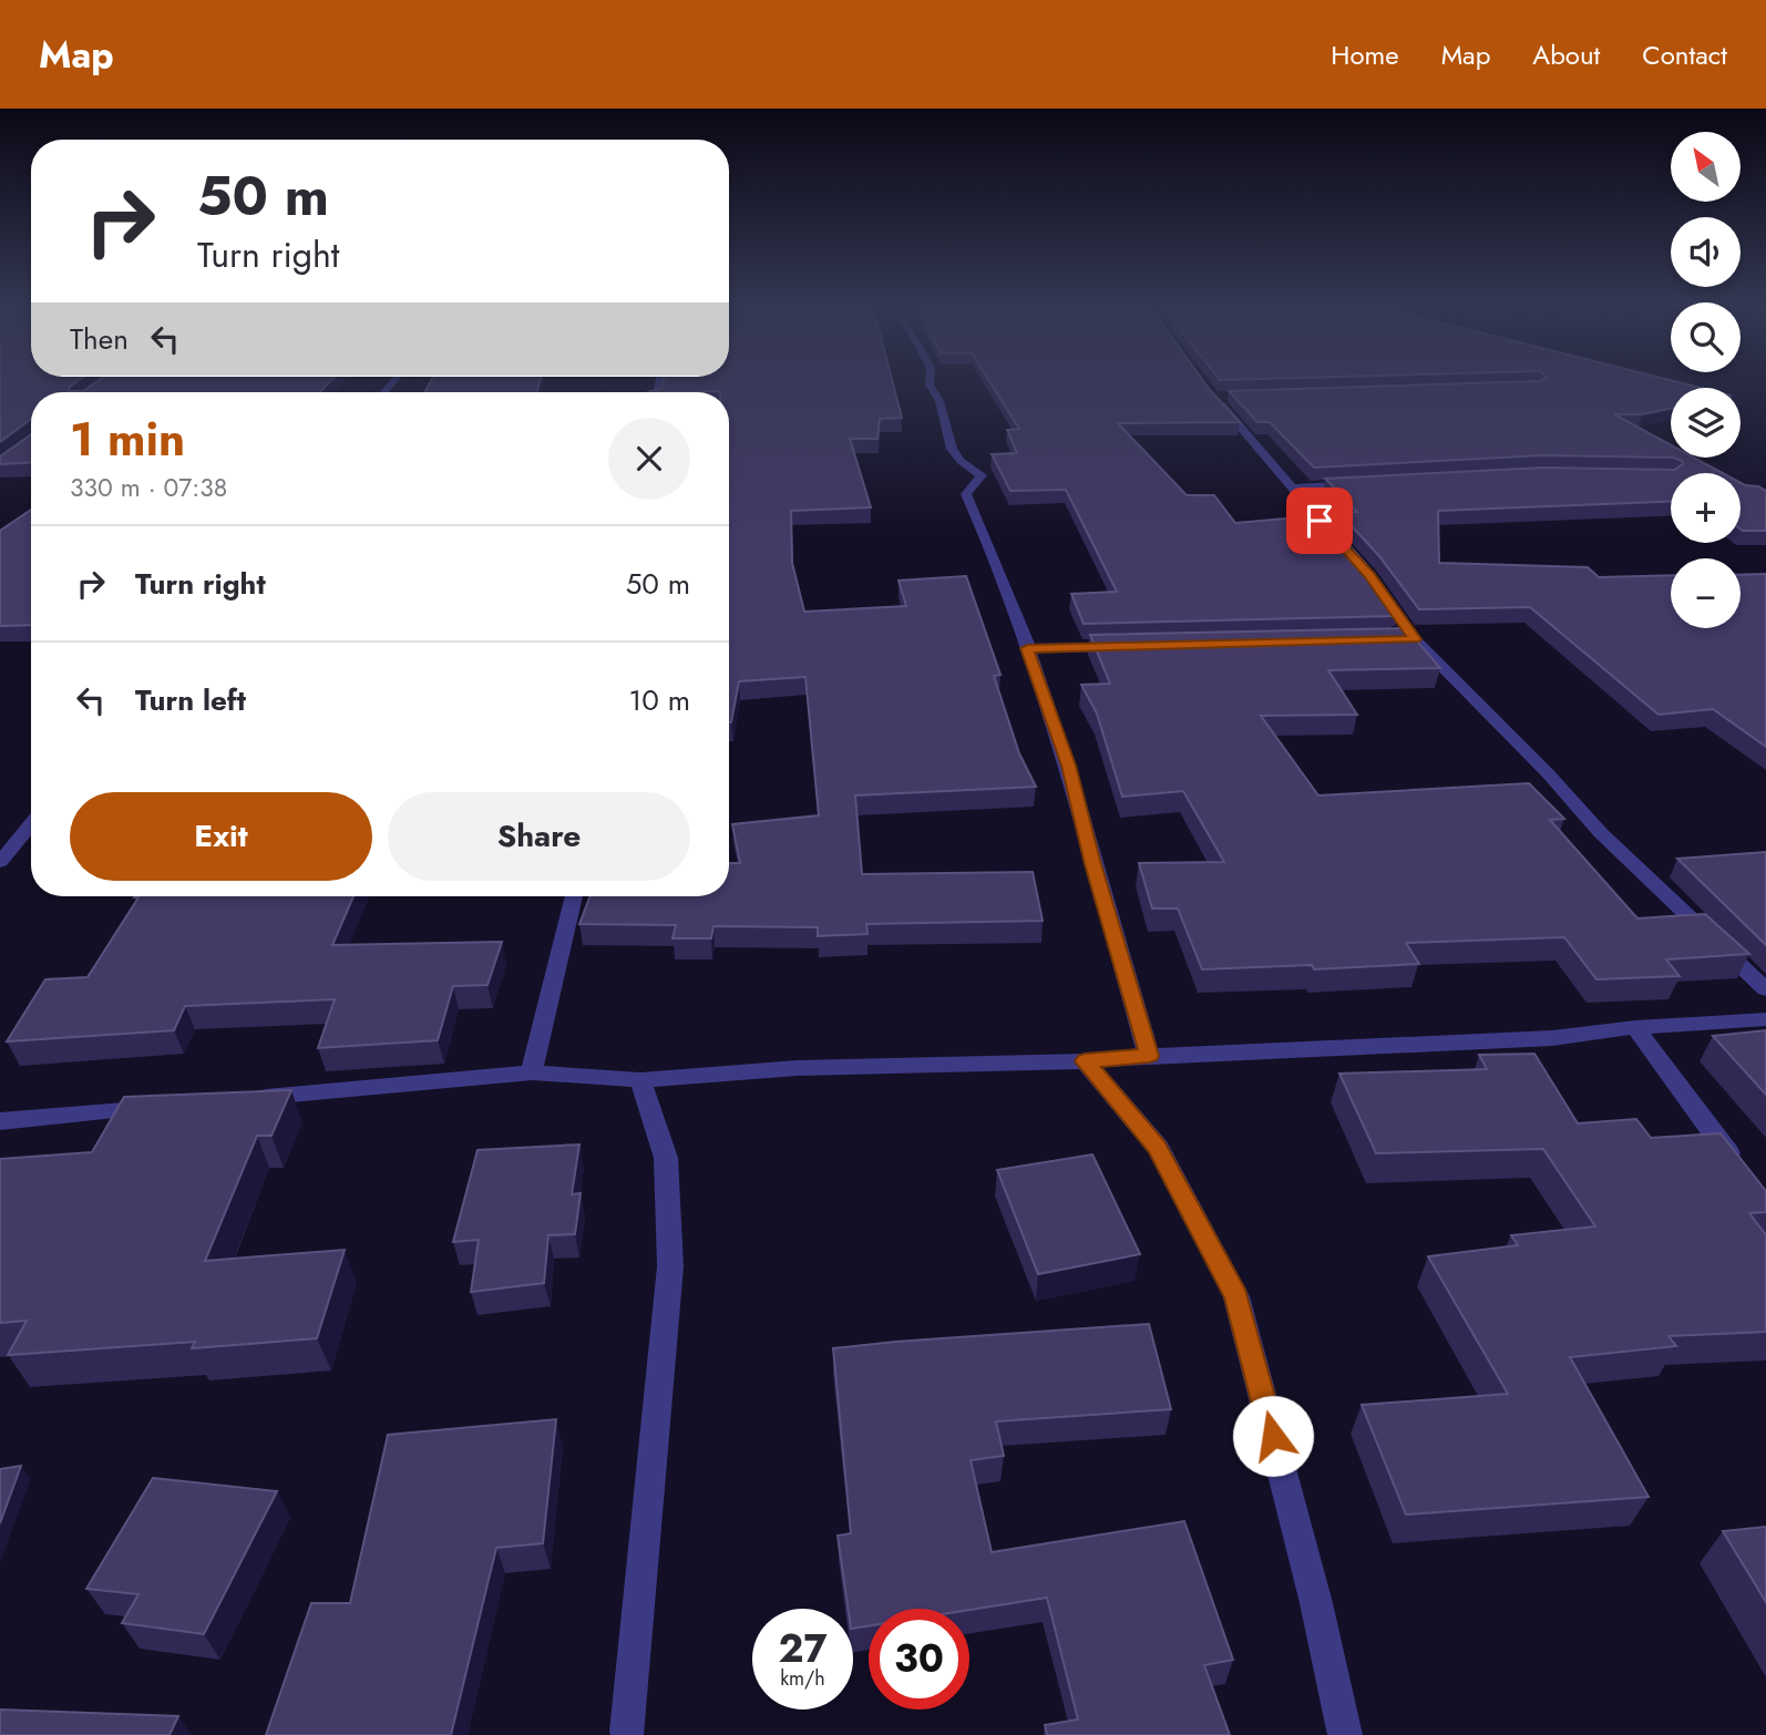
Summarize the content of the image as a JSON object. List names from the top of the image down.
{
  "north": "top left",
  "page": {
    "header": "Map",
    "nav": [
      "Home",
      "Map",
      "About",
      "Contact"
    ],
    "map_buttons": ["+", "−"],
    "turn": ["50 m", "Turn right"],
    "then": "Then",
    "heading": ["1 min", "330 m · 07:38"],
    "list": [
      {
        "name": "Turn right",
        "value": "50 m"
      },
      {
        "name": "Turn left",
        "value": "10 m"
      }
    ],
    "buttons": ["Exit", "Share"],
    "speed": "27 km/h",
    "limit": "30"
  }
}
